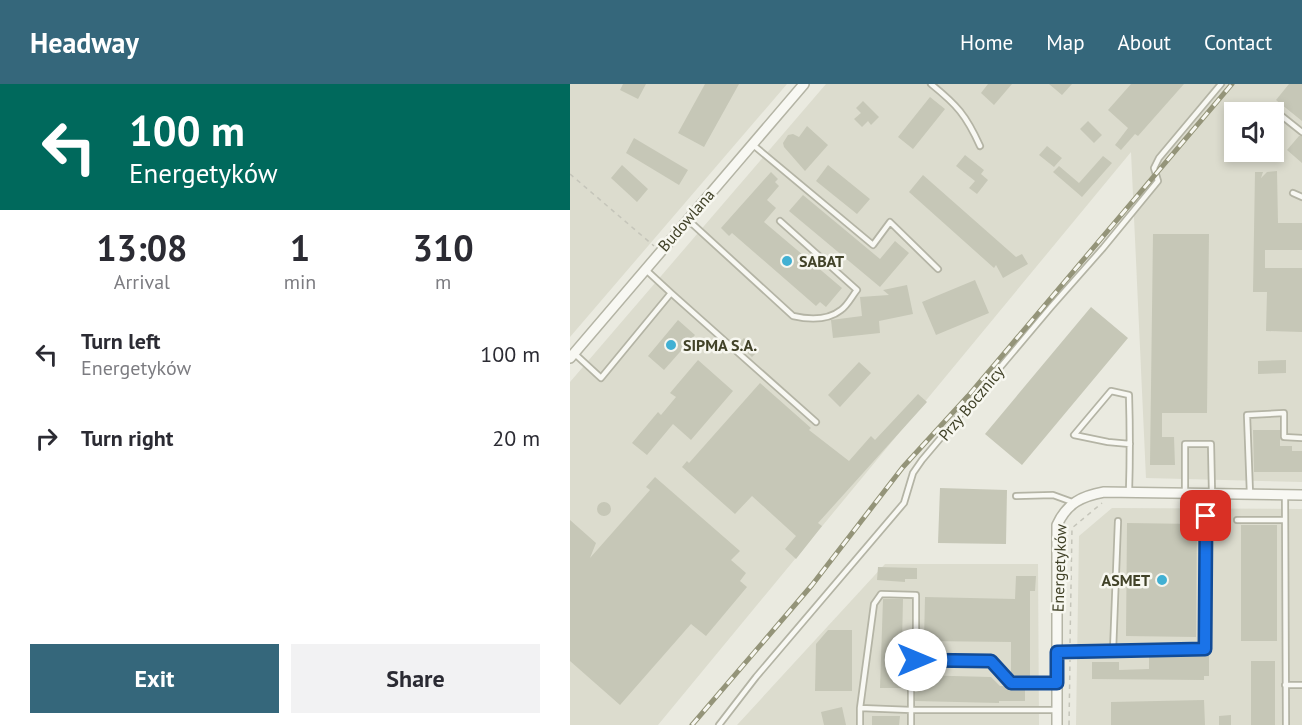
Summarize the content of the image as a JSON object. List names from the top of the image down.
{
  "streets": {
    "street": ["Budowlana", "Energetyków"],
    "lane": ["Przy Bocznicy"]
  },
  "places": ["SABAT", "SIPMA S.A.", "ASMET"],
  "page": {
    "header": "Headway",
    "nav": [
      "Home",
      "Map",
      "About",
      "Contact"
    ],
    "turn": ["100 m", "Energetyków"],
    "eta": [
      "13:08",
      "Arrival",
      "1",
      "min",
      "310",
      "m"
    ],
    "list": [
      {
        "name": "Turn left",
        "note": "Energetyków",
        "value": "100 m"
      },
      {
        "name": "Turn right",
        "value": "20 m"
      }
    ],
    "buttons": ["Exit", "Share"]
  }
}
